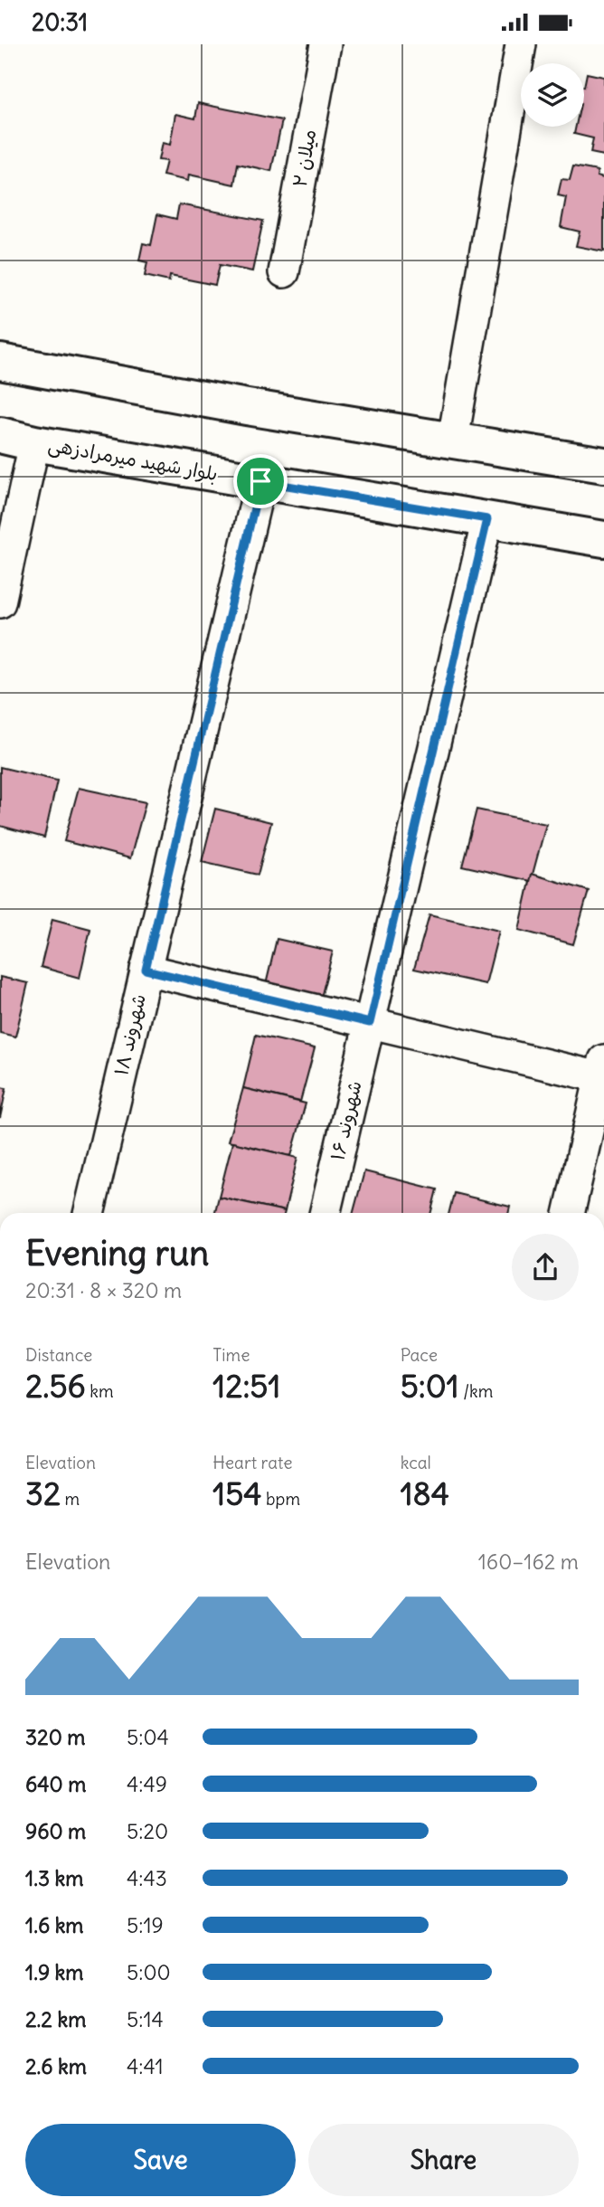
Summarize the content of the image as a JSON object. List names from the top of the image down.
{
  "streets": {
    "main road": ["بلوار شهید میرمرادزهی"],
    "street": ["میلان ۲", "شهروند ۱۸", "شهروند ۱۶"]
  },
  "crossings": [
    ["بلوار شهید میرمرادزهی", "شهروند ۱۸"],
    ["بلوار شهید میرمرادزهی", "شهروند ۱۶"]
  ],
  "page": {
    "status": "20:31",
    "heading": ["Evening run", "20:31 · 8 × 320 m"],
    "stats": [
      ["Distance", "2.56 km"],
      ["Time", "12:51"],
      ["Pace", "5:01 /km"],
      ["Elevation", "32 m"],
      ["Heart rate", "154 bpm"],
      ["kcal", "184"]
    ],
    "chart": ["Elevation", "160–162 m"],
    "list": [
      {
        "name": "320 m",
        "note": "5:04"
      },
      {
        "name": "640 m",
        "note": "4:49"
      },
      {
        "name": "960 m",
        "note": "5:20"
      },
      {
        "name": "1.3 km",
        "note": "4:43"
      },
      {
        "name": "1.6 km",
        "note": "5:19"
      },
      {
        "name": "1.9 km",
        "note": "5:00"
      },
      {
        "name": "2.2 km",
        "note": "5:14"
      },
      {
        "name": "2.6 km",
        "note": "4:41"
      }
    ],
    "buttons": ["Save", "Share"]
  }
}
